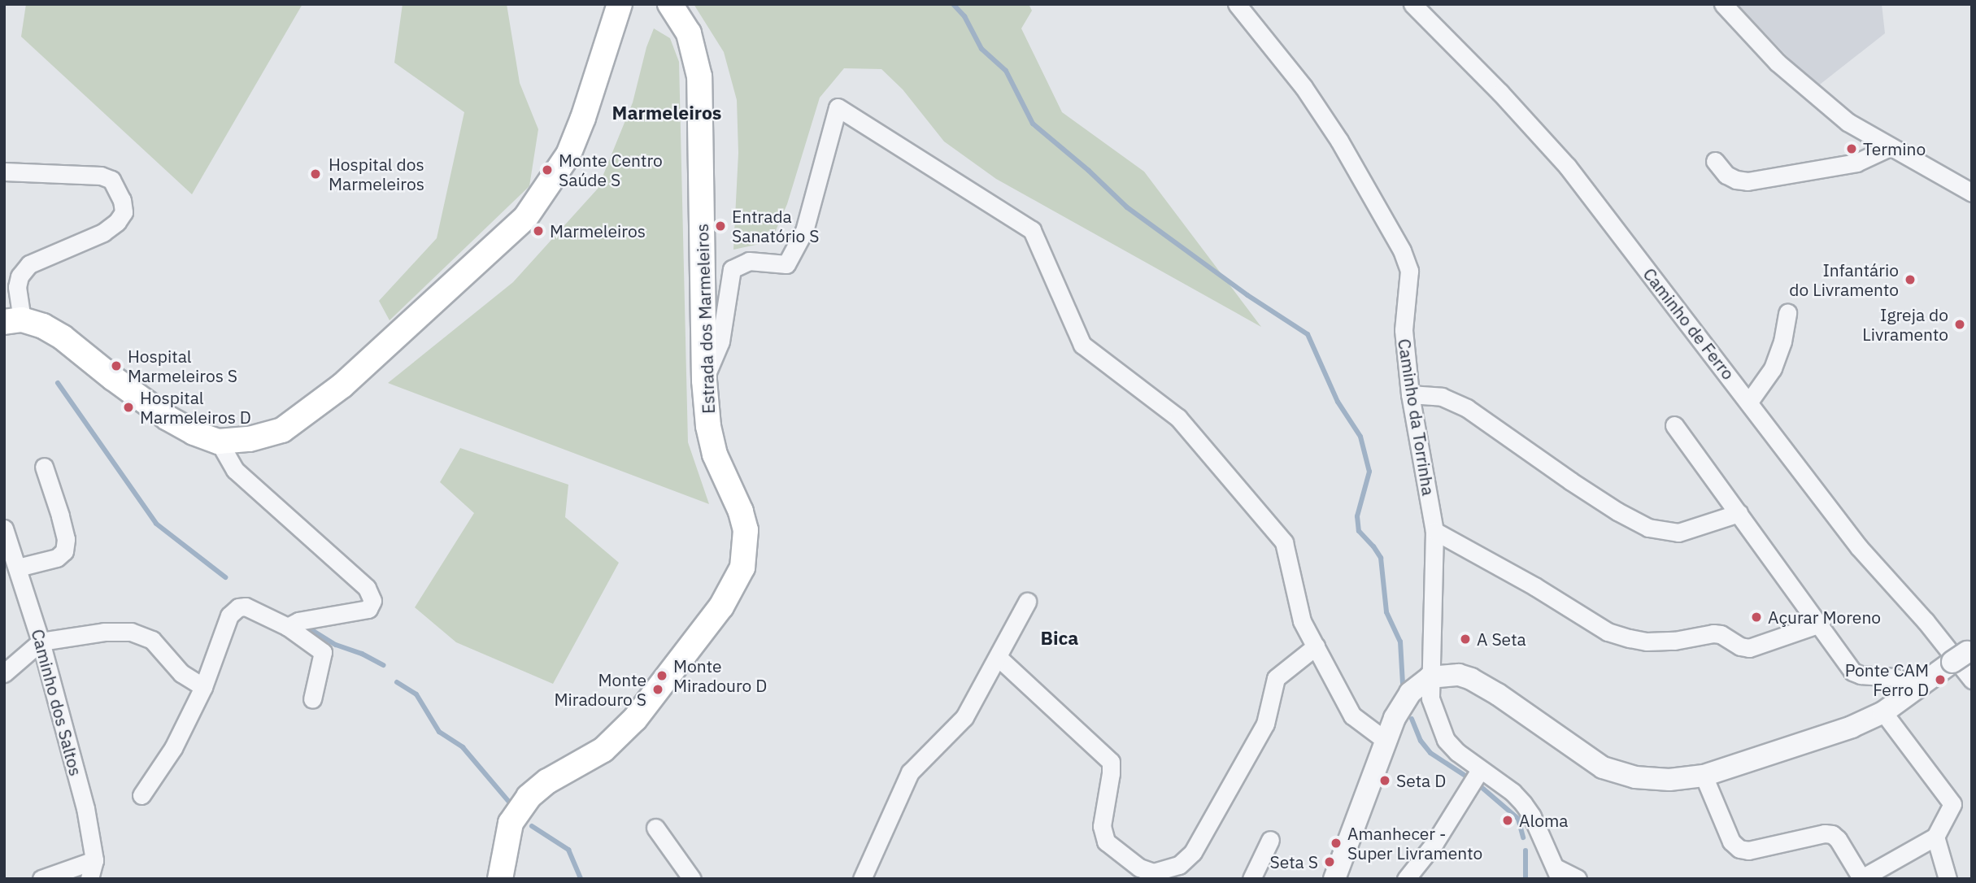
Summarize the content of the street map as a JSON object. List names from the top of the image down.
{
  "streets": {
    "main road": ["Estrada dos Marmeleiros"],
    "street": ["Caminho de Ferro", "Caminho da Torrinha", "Caminho dos Saltos"]
  },
  "districts": ["Marmeleiros", "Bica"],
  "places": [
    "Termino",
    "Monte Centro Saúde S",
    "Hospital dos Marmeleiros",
    "Entrada Sanatório S",
    "Marmeleiros",
    "Infantário do Livramento",
    "Igreja do Livramento",
    "Hospital Marmeleiros S",
    "Hospital Marmeleiros D",
    "Açurar Moreno",
    "A Seta",
    "Monte Miradouro D",
    "Ponte CAM Ferro D",
    "Monte Miradouro S",
    "Seta D",
    "Aloma",
    "Amanhecer - Super Livramento",
    "Seta S"
  ]
}
